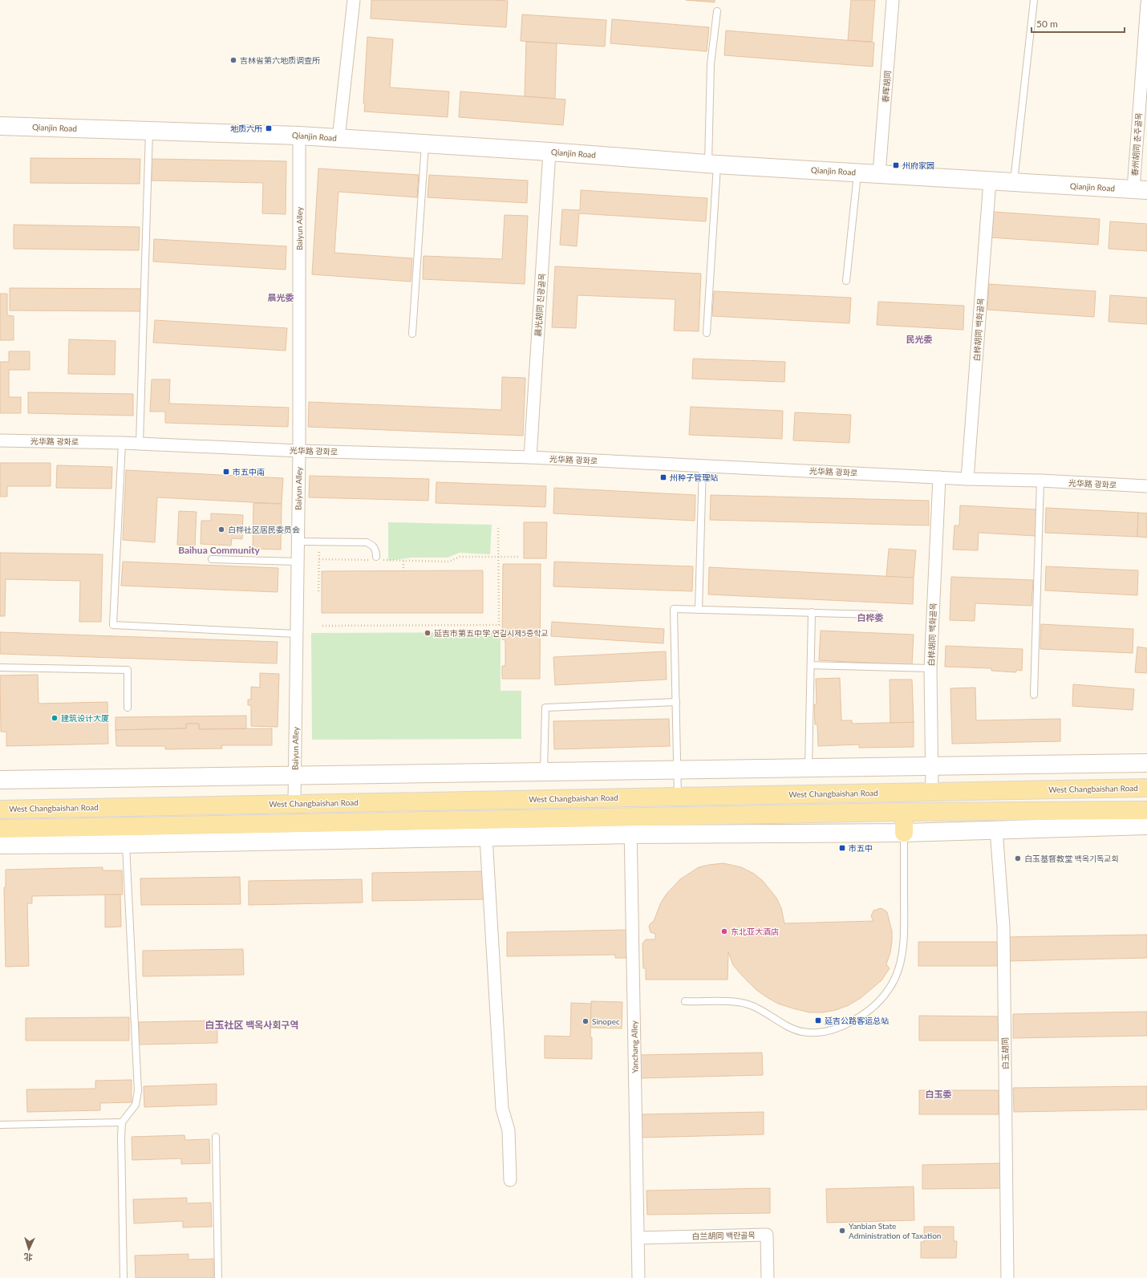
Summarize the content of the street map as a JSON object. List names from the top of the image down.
{
  "streets": {
    "main road": ["West Changbaishan Road"],
    "street": [
      "春晖胡同",
      "Qianjin Road",
      "春州胡同 춘주골목",
      "Baiyun Alley",
      "晨光胡同 진광골목",
      "白桦胡同 백화골목",
      "光华路 광화로",
      "Yanchang Alley",
      "白玉胡同",
      "白兰胡同 백란골목"
    ]
  },
  "crossings": [
    ["春晖胡同", "Qianjin Road"],
    ["Qianjin Road", "春州胡同 춘주골목"],
    ["Qianjin Road", "Baiyun Alley"],
    ["Qianjin Road", "晨光胡同 진광골목"],
    ["Qianjin Road", "白桦胡同 백화골목"],
    ["Baiyun Alley", "光华路 광화로"],
    ["Baiyun Alley", "West Changbaishan Road"],
    ["晨光胡同 진광골목", "光华路 광화로"],
    ["白桦胡同 백화골목", "光华路 광화로"],
    ["白桦胡同 백화골목", "West Changbaishan Road"],
    ["Yanchang Alley", "白兰胡同 백란골목"]
  ],
  "districts": [
    "晨光委",
    "民光委",
    "Baihua Community",
    "白桦委",
    "白玉社区 백옥사회구역",
    "白玉委"
  ],
  "places": {
    "other": [
      "吉林省第六地质调查所",
      "白桦社区居民委员会",
      "延吉市第五中学 연길시제5중학교",
      "建筑设计大厦",
      "白玉基督教堂 백옥기독교회",
      "东北亚大酒店",
      "Sinopec",
      "Yanbian State Administration of Taxation"
    ],
    "transit": [
      "地质六所",
      "州府家园",
      "市五中南",
      "州种子管理站",
      "市五中",
      "延吉公路客运总站"
    ]
  },
  "scale_bar": "50 m",
  "north": "bottom"
}
